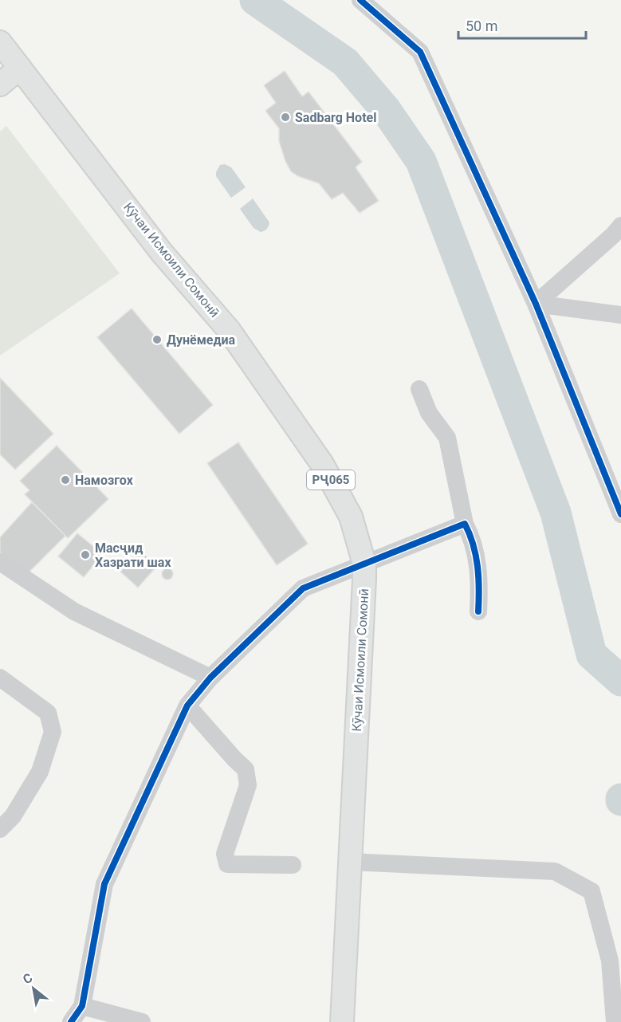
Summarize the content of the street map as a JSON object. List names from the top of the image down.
{
  "streets": {
    "main road": ["Кӯчаи Исмоили Сомонӣ", "РҶ065"]
  },
  "places": [
    "Sadbarg Hotel",
    "Дунёмедиа",
    "Намозгох",
    "Масҷид Хазрати шах"
  ],
  "scale_bar": "50 m",
  "north": "top left"
}
